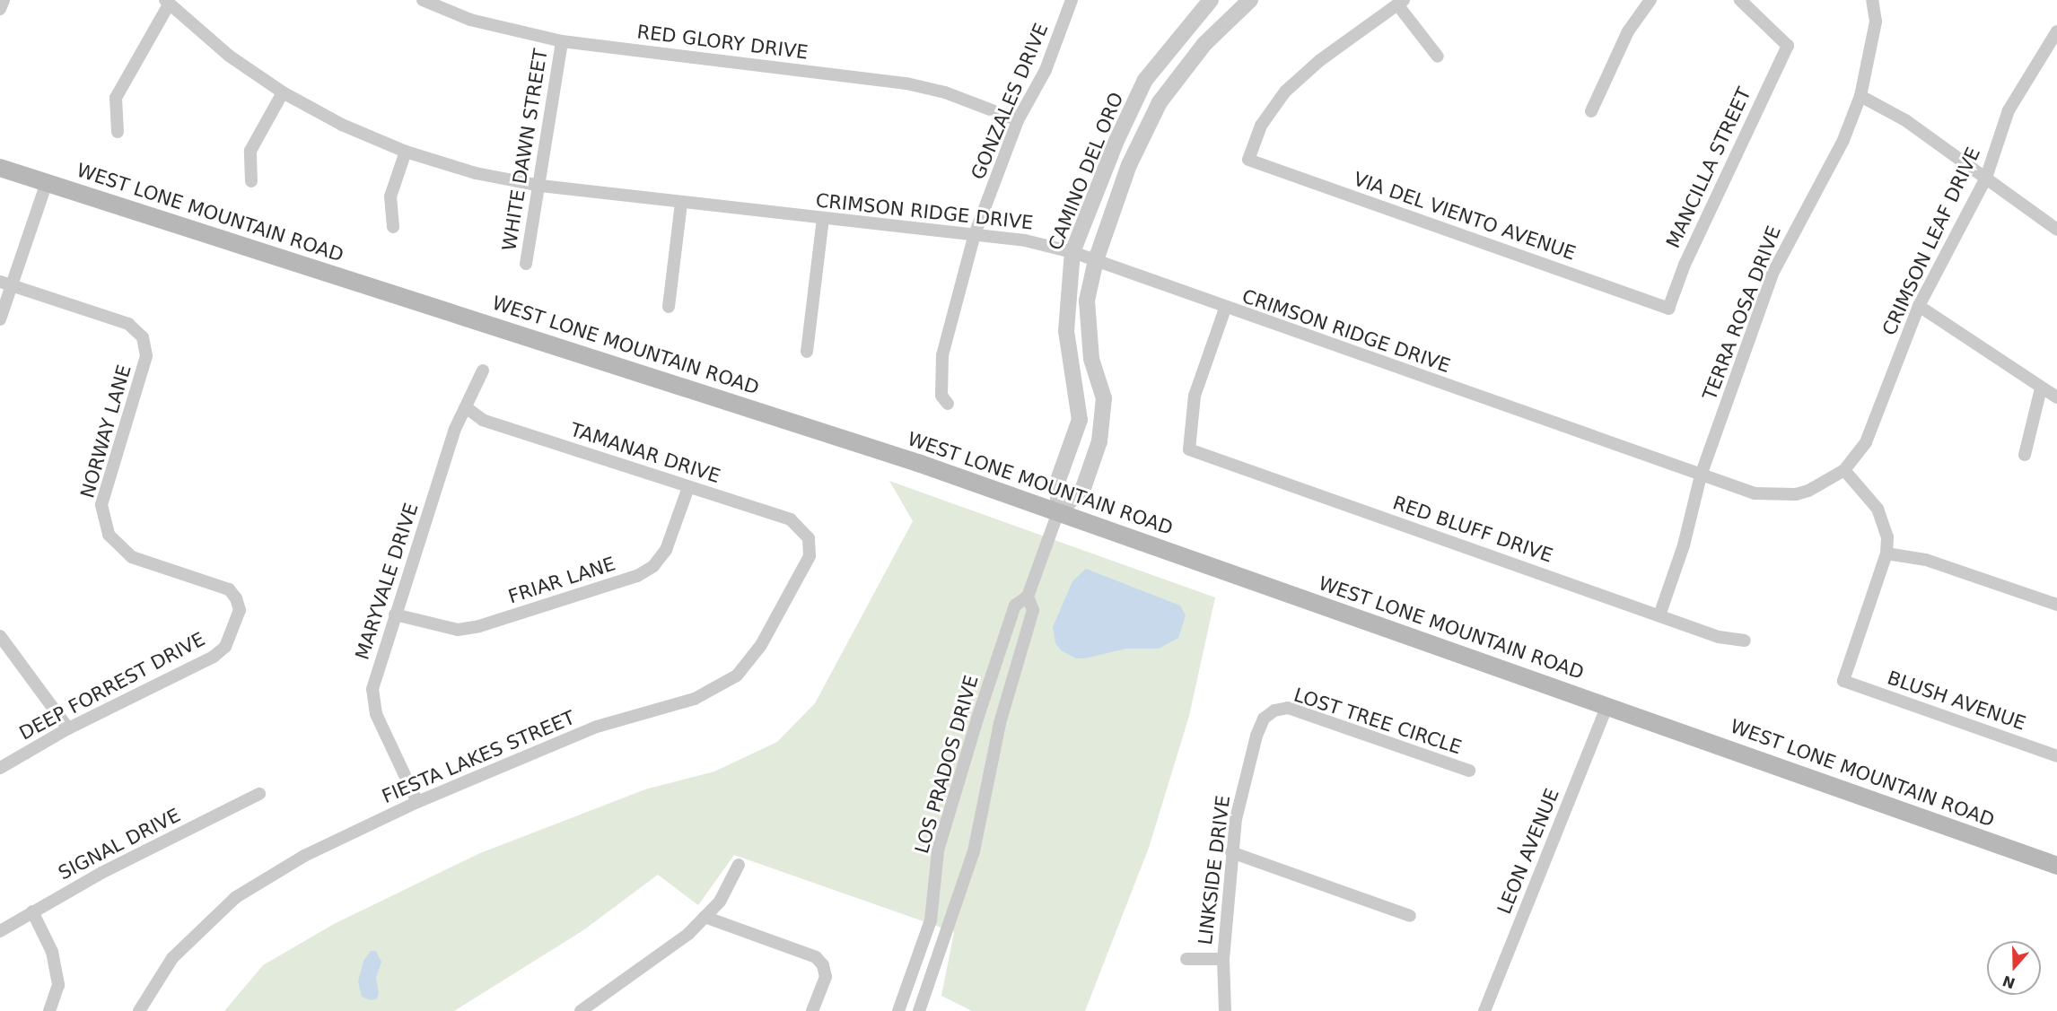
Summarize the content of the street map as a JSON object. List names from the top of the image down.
{
  "streets": {
    "main road": ["WEST LONE MOUNTAIN ROAD"],
    "street": [
      "RED GLORY DRIVE",
      "GONZALES DRIVE",
      "WHITE DAWN STREET",
      "MANCILLA STREET",
      "CAMINO DEL ORO",
      "CRIMSON RIDGE DRIVE",
      "VIA DEL VIENTO AVENUE",
      "CRIMSON LEAF DRIVE",
      "TERRA ROSA DRIVE",
      "NORWAY LANE",
      "TAMANAR DRIVE",
      "RED BLUFF DRIVE",
      "FRIAR LANE",
      "MARYVALE DRIVE",
      "DEEP FORREST DRIVE",
      "BLUSH AVENUE",
      "LOST TREE CIRCLE",
      "FIESTA LAKES STREET",
      "LOS PRADOS DRIVE",
      "SIGNAL DRIVE",
      "LEON AVENUE",
      "LINKSIDE DRIVE"
    ]
  },
  "crossings": [
    ["RED GLORY DRIVE", "GONZALES DRIVE"],
    ["RED GLORY DRIVE", "WHITE DAWN STREET"],
    ["GONZALES DRIVE", "CRIMSON RIDGE DRIVE"],
    ["WHITE DAWN STREET", "CRIMSON RIDGE DRIVE"],
    ["MANCILLA STREET", "VIA DEL VIENTO AVENUE"],
    ["CAMINO DEL ORO", "CRIMSON RIDGE DRIVE"],
    ["CAMINO DEL ORO", "WEST LONE MOUNTAIN ROAD"],
    ["CAMINO DEL ORO", "LOS PRADOS DRIVE"],
    ["CRIMSON RIDGE DRIVE", "CRIMSON LEAF DRIVE"],
    ["CRIMSON RIDGE DRIVE", "TERRA ROSA DRIVE"],
    ["CRIMSON RIDGE DRIVE", "RED BLUFF DRIVE"],
    ["WEST LONE MOUNTAIN ROAD", "LOS PRADOS DRIVE"],
    ["WEST LONE MOUNTAIN ROAD", "LEON AVENUE"],
    ["TERRA ROSA DRIVE", "RED BLUFF DRIVE"],
    ["NORWAY LANE", "DEEP FORREST DRIVE"],
    ["TAMANAR DRIVE", "FRIAR LANE"],
    ["TAMANAR DRIVE", "MARYVALE DRIVE"],
    ["TAMANAR DRIVE", "FIESTA LAKES STREET"],
    ["FRIAR LANE", "MARYVALE DRIVE"],
    ["MARYVALE DRIVE", "FIESTA LAKES STREET"],
    ["LOST TREE CIRCLE", "LINKSIDE DRIVE"]
  ],
  "north": "bottom"
}
